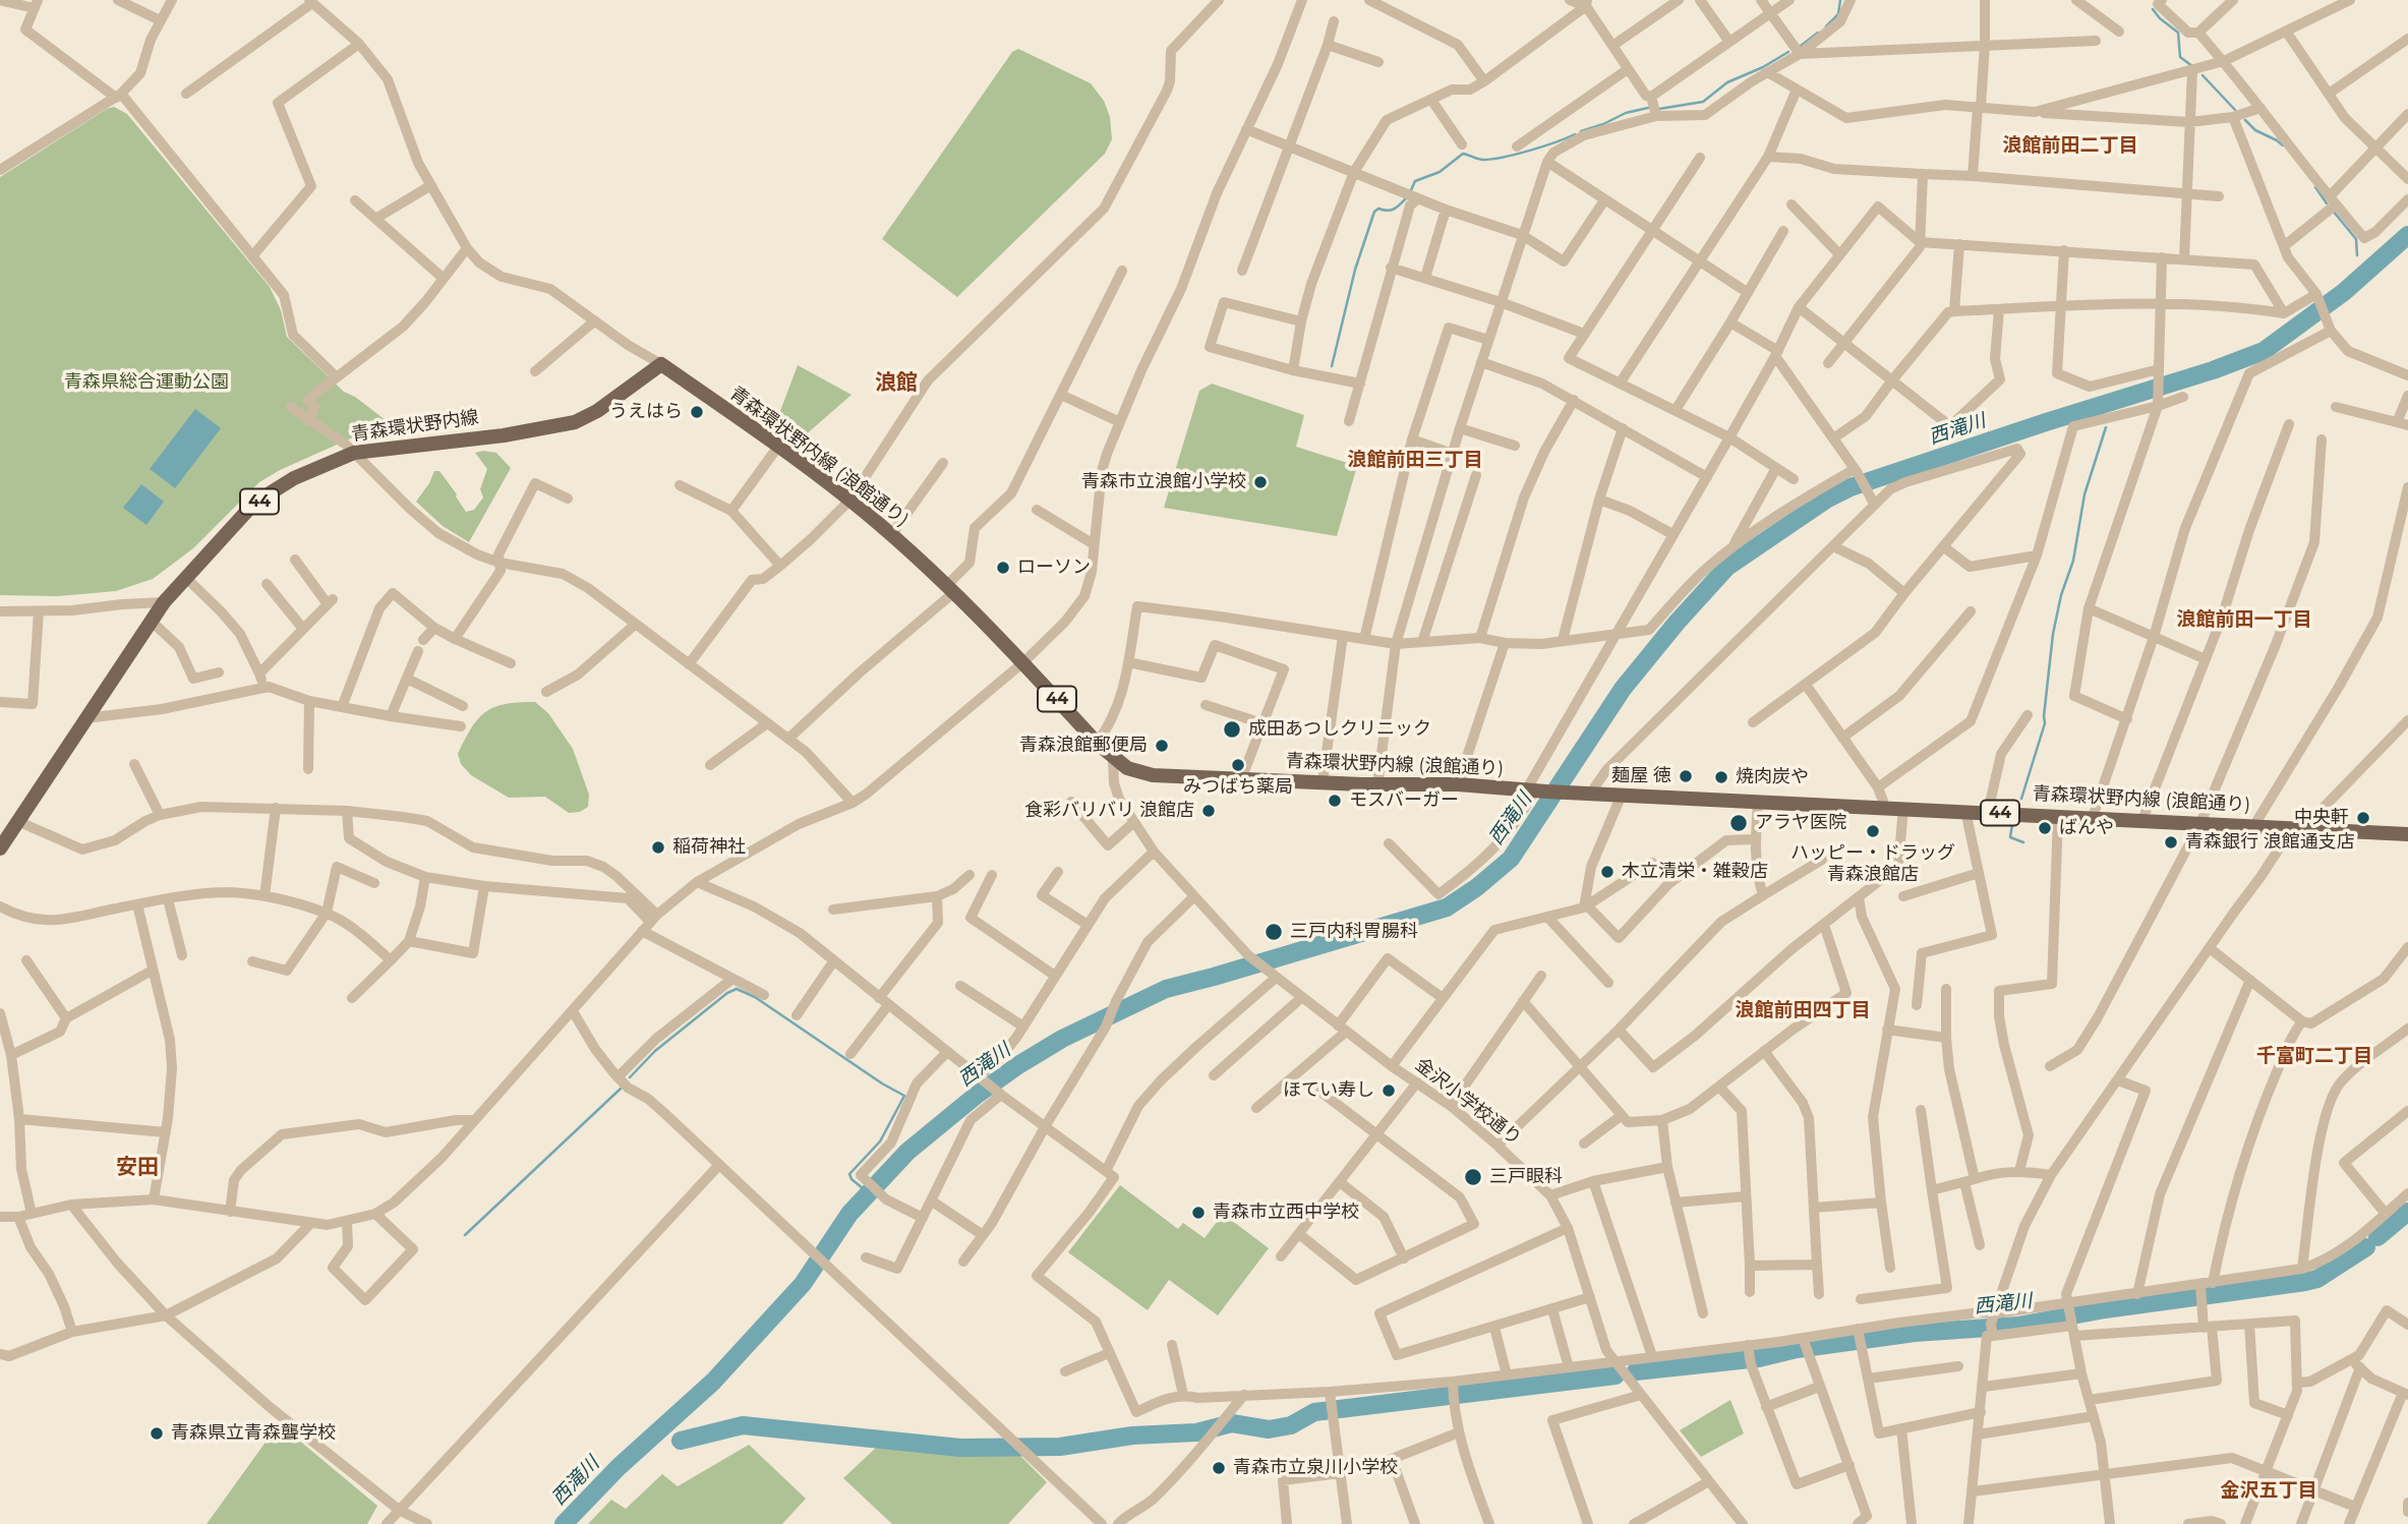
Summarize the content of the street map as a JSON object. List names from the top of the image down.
{
  "streets": {
    "main road": ["青森環状野内線", "青森環状野内線 (浪館通り)", "44"],
    "street": ["金沢小学校通り"]
  },
  "crossings": [
    ["青森環状野内線", "青森環状野内線 (浪館通り)"],
    ["青森環状野内線 (浪館通り)", "金沢小学校通り"]
  ],
  "districts": [
    "浪館前田二丁目",
    "浪館",
    "浪館前田三丁目",
    "浪館前田一丁目",
    "浪館前田四丁目",
    "千富町二丁目",
    "安田",
    "金沢五丁目"
  ],
  "water": ["西滝川"],
  "parks": ["青森県総合運動公園"],
  "places": [
    "うえはら",
    "青森市立浪館小学校",
    "ローソン",
    "成田あつしクリニック",
    "青森浪館郵便局",
    "みつばち薬局",
    "麺屋 徳",
    "焼肉炭や",
    "モスバーガー",
    "食彩バリバリ 浪館店",
    "中央軒",
    "アラヤ医院",
    "ばんや",
    "ハッピー・ドラッグ 青森浪館店",
    "青森銀行 浪館通支店",
    "稲荷神社",
    "木立清栄・雑穀店",
    "三戸内科胃腸科",
    "ほてい寿し",
    "三戸眼科",
    "青森市立西中学校",
    "青森県立青森聾学校",
    "青森市立泉川小学校"
  ]
}
